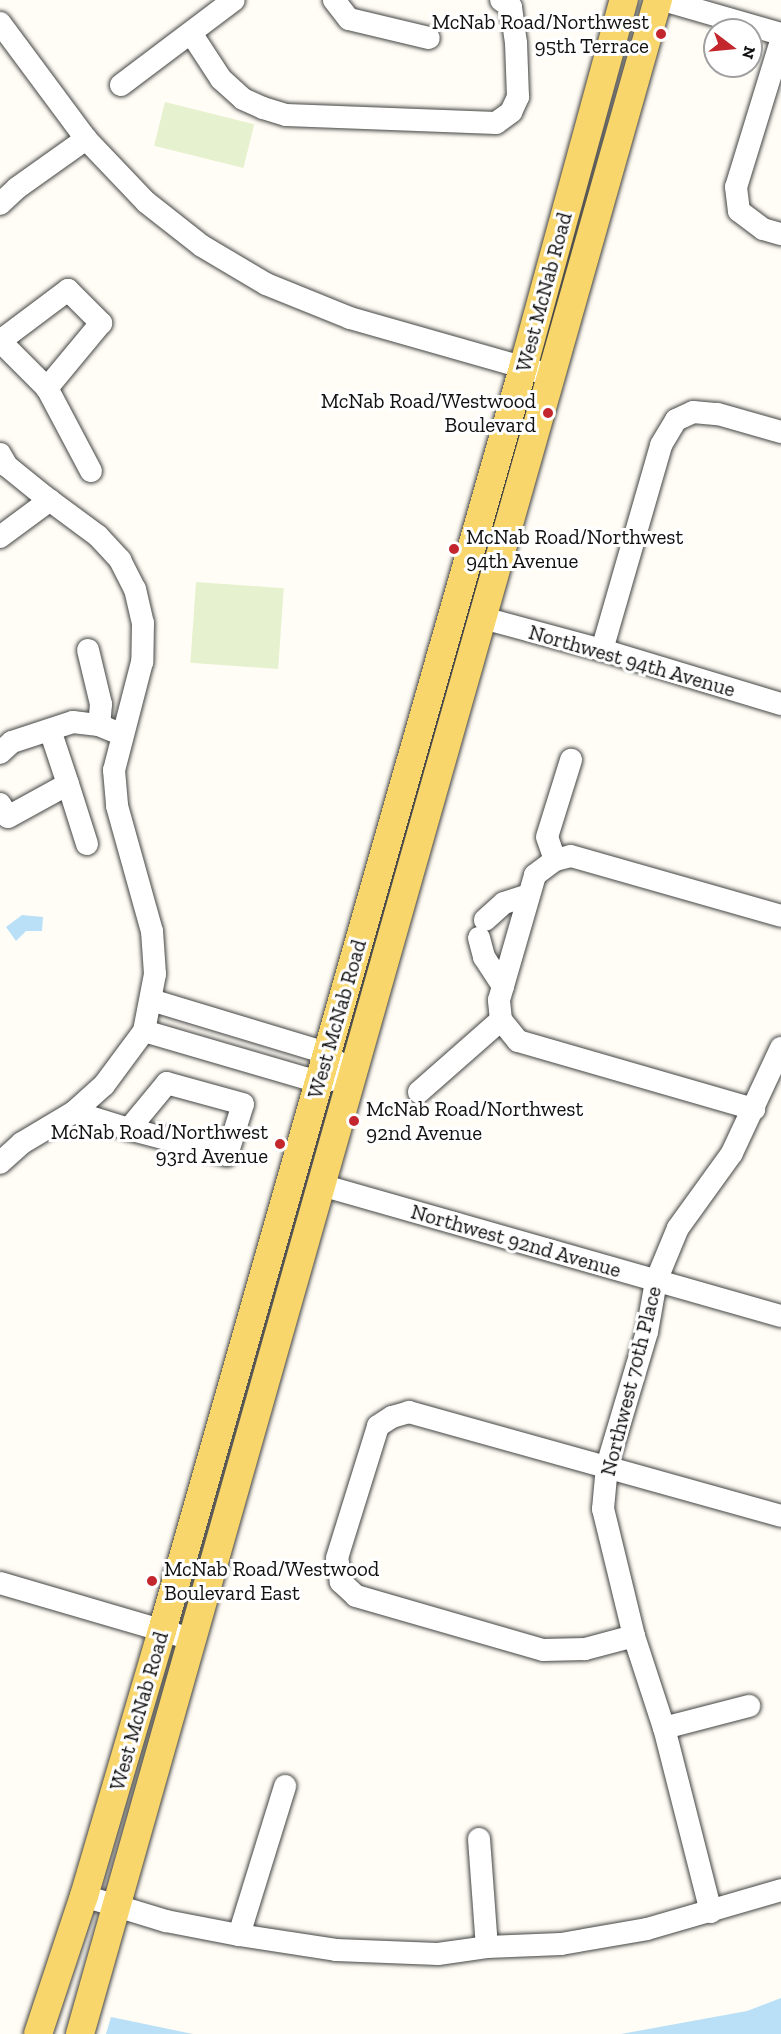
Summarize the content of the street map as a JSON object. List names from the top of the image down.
{
  "streets": {
    "main road": ["West McNab Road"],
    "street": ["Northwest 94th Avenue", "Northwest 92nd Avenue", "Northwest 70th Place"]
  },
  "crossings": [
    ["West McNab Road", "Northwest 94th Avenue"],
    ["West McNab Road", "Northwest 92nd Avenue"],
    ["Northwest 92nd Avenue", "Northwest 70th Place"]
  ],
  "places": [
    "McNab Road/Northwest 95th Terrace",
    "McNab Road/Westwood Boulevard",
    "McNab Road/Northwest 94th Avenue",
    "McNab Road/Northwest 92nd Avenue",
    "McNab Road/Northwest 93rd Avenue",
    "McNab Road/Westwood Boulevard East"
  ],
  "north": "right"
}
